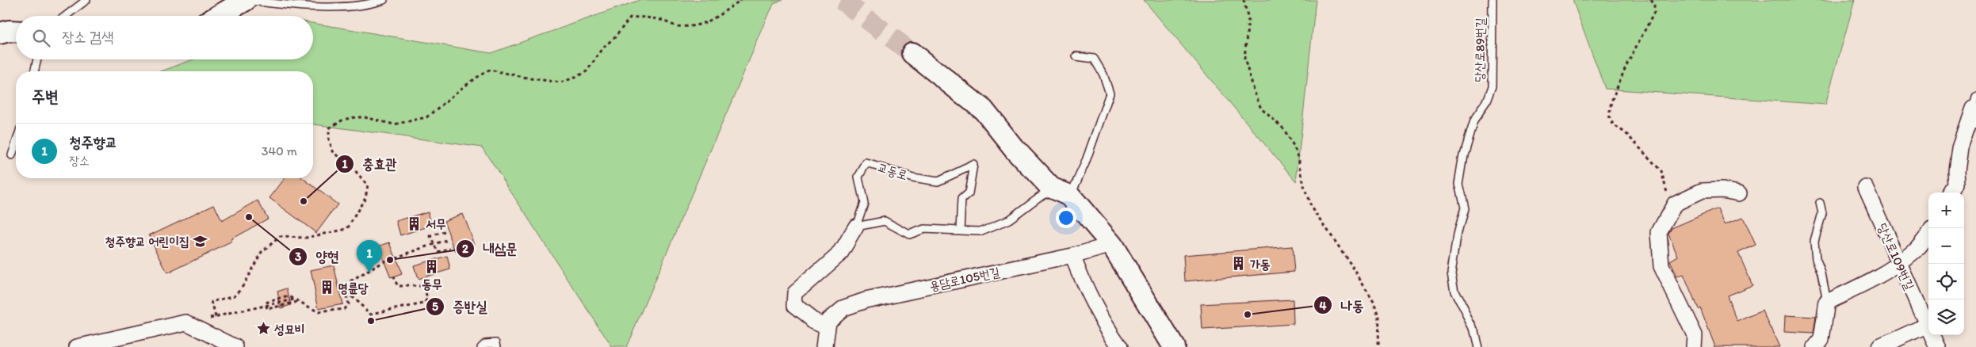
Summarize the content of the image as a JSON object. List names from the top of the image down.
{
  "streets": {
    "street": ["당산로109번길", "용담로105번길"],
    "lane": ["당산로89번길", "교동로"]
  },
  "places": {
    "other": [
      "충효관",
      "양현",
      "내삼문",
      "나동",
      "증반실"
    ],
    "building": [
      "서무",
      "가동",
      "동무",
      "명륜당"
    ],
    "school or university": ["청주향교 어린이집"],
    "place": ["성묘비"]
  },
  "page": {
    "search": "장소 검색",
    "heading": "주변",
    "list": [
      {
        "mark": "1",
        "name": "청주향교",
        "note": "장소",
        "value": "340 m"
      }
    ],
    "map_buttons": ["+", "−"],
    "pins": "1"
  }
}
